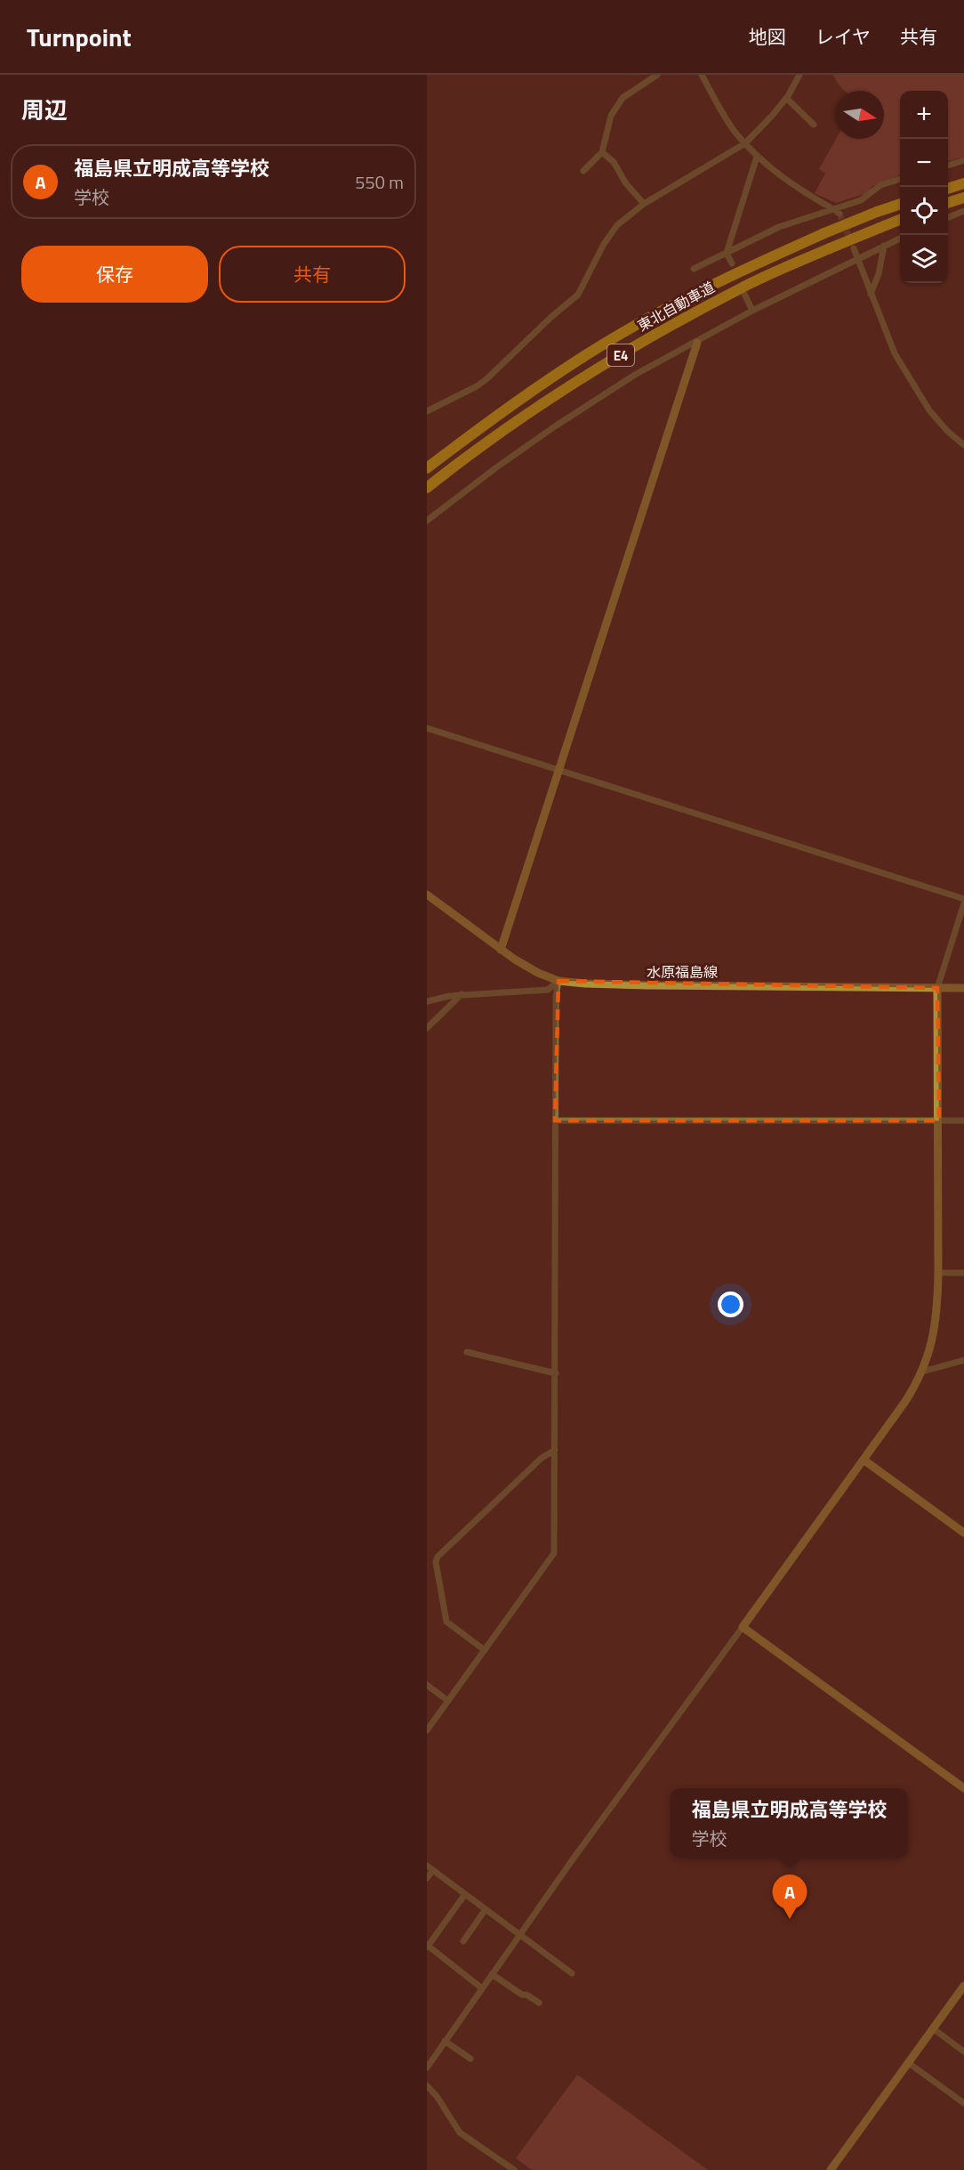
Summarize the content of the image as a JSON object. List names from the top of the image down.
{
  "streets": {
    "highway": ["東北自動車道", "E4"],
    "street": ["水原福島線"]
  },
  "north": "right",
  "page": {
    "header": "Turnpoint",
    "nav": ["地図", "レイヤ", "共有"],
    "heading": "周辺",
    "map_buttons": ["+", "−"],
    "list": [
      {
        "mark": "A",
        "name": "福島県立明成高等学校",
        "note": "学校",
        "value": "550 m"
      }
    ],
    "buttons": ["保存", "共有"],
    "popup": ["福島県立明成高等学校", "学校"],
    "pins": "A"
  }
}
